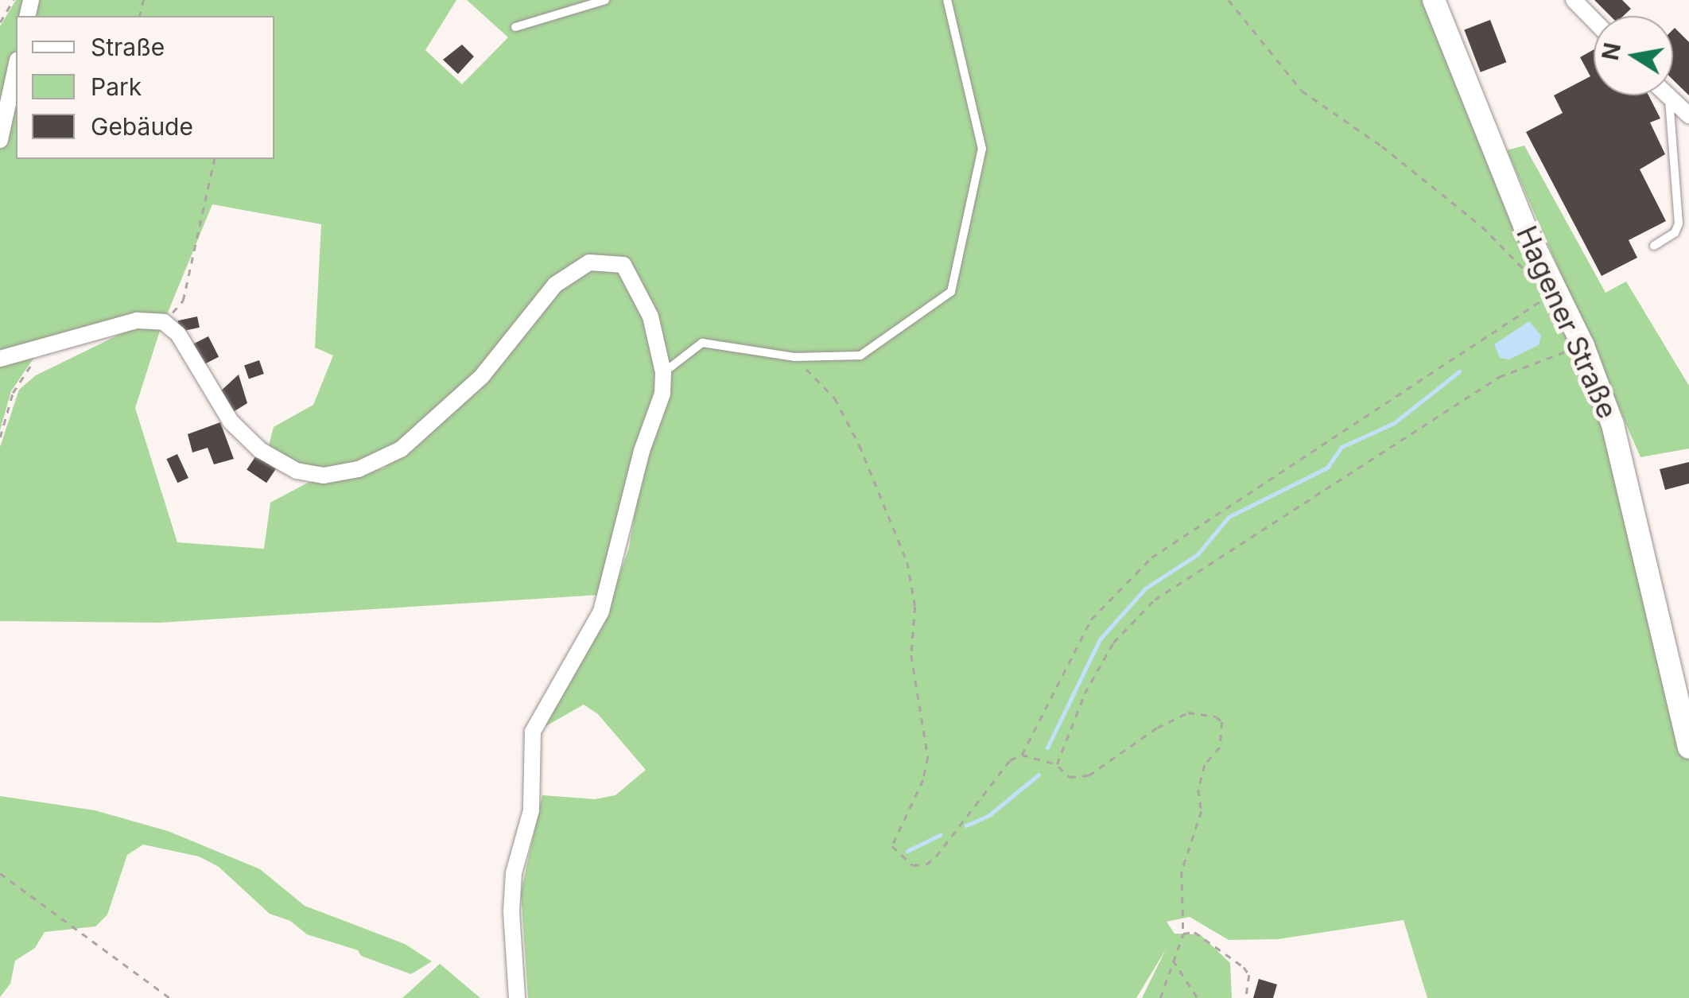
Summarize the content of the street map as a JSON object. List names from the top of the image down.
{
  "streets": {
    "main road": ["Hagener Straße"]
  },
  "legend": ["Straße", "Park", "Gebäude"],
  "north": "left"
}
